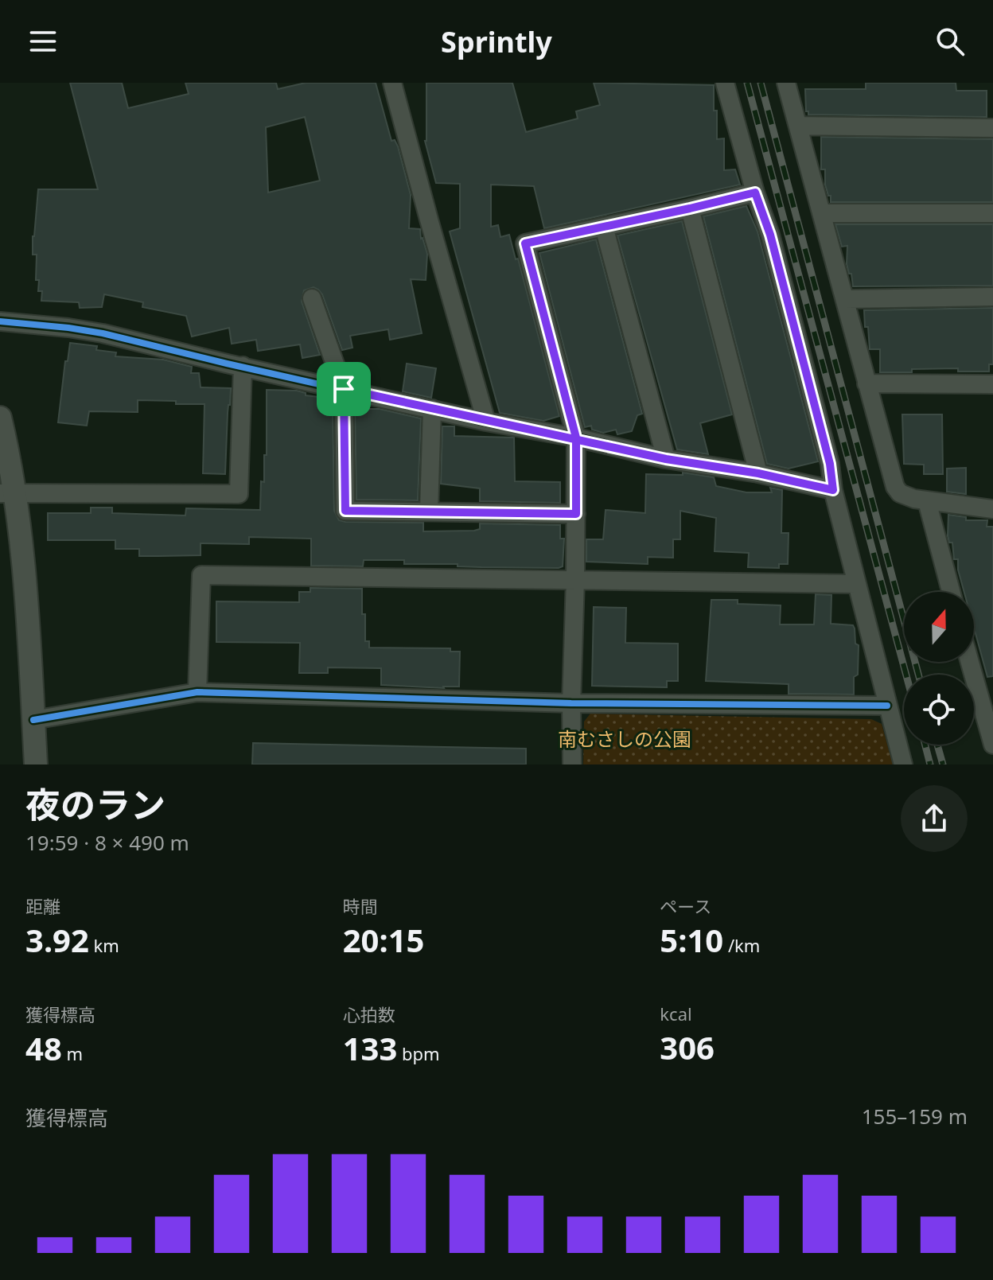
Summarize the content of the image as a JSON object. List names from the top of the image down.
{
  "parks": ["南むさしの公園"],
  "north": "top",
  "page": {
    "header": "Sprintly",
    "heading": ["夜のラン", "19:59 · 8 × 490 m"],
    "stats": [
      ["距離", "3.92 km"],
      ["時間", "20:15"],
      ["ペース", "5:10 /km"],
      ["獲得標高", "48 m"],
      ["心拍数", "133 bpm"],
      ["kcal", "306"]
    ],
    "chart": ["獲得標高", "155–159 m"]
  }
}
